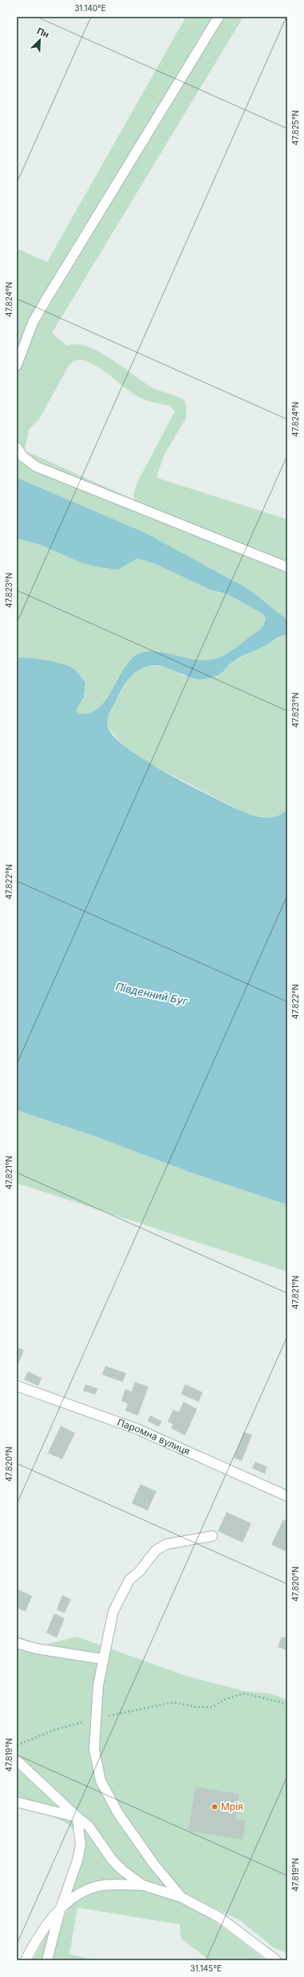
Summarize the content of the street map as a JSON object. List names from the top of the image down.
{
  "streets": {
    "street": ["Паромна вулиця"]
  },
  "water": ["Південний Буг"],
  "places": ["Мрія"],
  "north": "top right",
  "coordinates": [
    "31.140°E",
    "47.825°N",
    "47.824°N",
    "47.823°N",
    "47.822°N",
    "47.821°N",
    "47.820°N",
    "47.819°N",
    "31.145°E"
  ]
}
